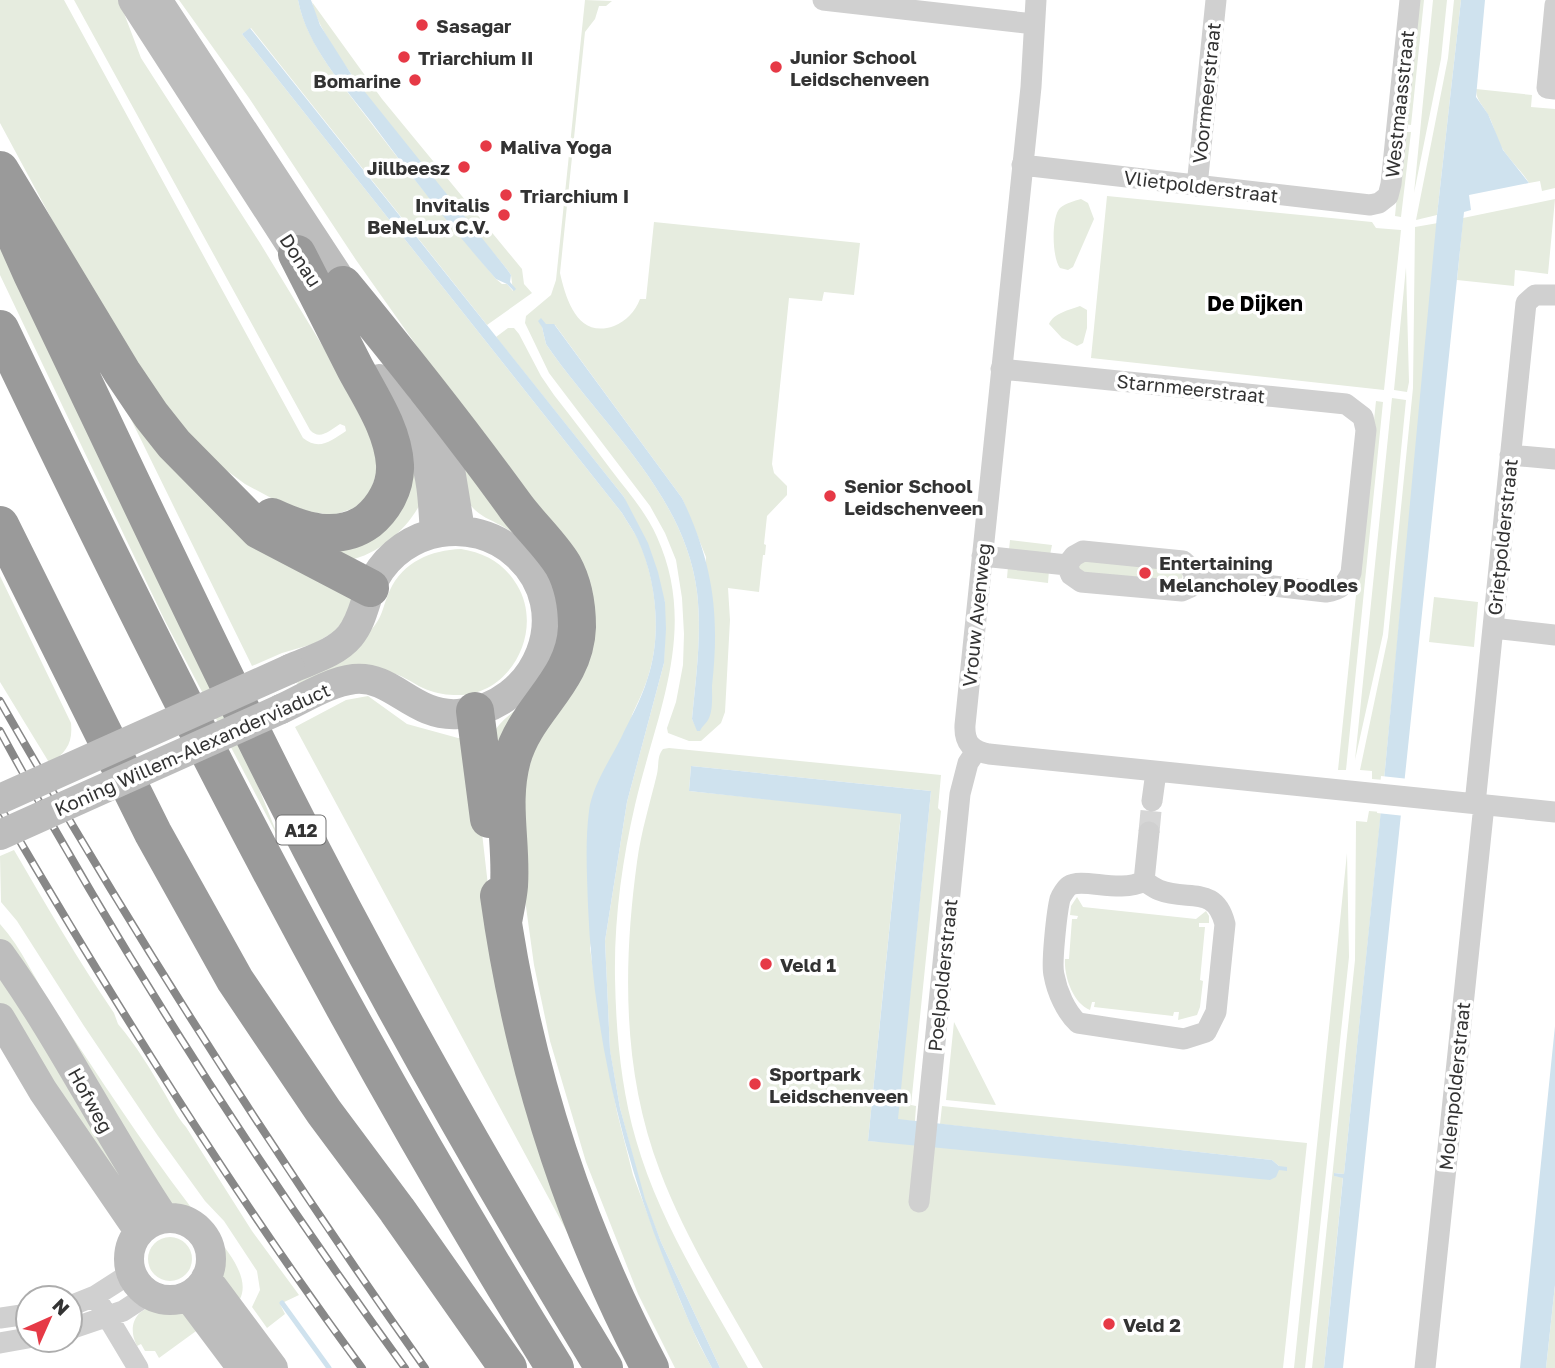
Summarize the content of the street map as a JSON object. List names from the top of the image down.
{
  "streets": {
    "highway": ["A12"],
    "main road": ["Donau", "Koning Willem-Alexanderviaduct", "Hofweg"],
    "street": [
      "Voormeerstraat",
      "Westmaasstraat",
      "Vlietpolderstraat",
      "Starnmeerstraat",
      "Grietpolderstraat",
      "Vrouw Avenweg",
      "Poelpolderstraat",
      "Molenpolderstraat"
    ]
  },
  "crossings": [
    ["Voormeerstraat", "Vlietpolderstraat"],
    ["Westmaasstraat", "Vlietpolderstraat"],
    ["Vlietpolderstraat", "Vrouw Avenweg"],
    ["Starnmeerstraat", "Vrouw Avenweg"],
    ["Grietpolderstraat", "Molenpolderstraat"],
    ["Vrouw Avenweg", "Poelpolderstraat"]
  ],
  "districts": ["De Dijken"],
  "places": [
    "Sasagar",
    "Triarchium II",
    "Junior School Leidschenveen",
    "Bomarine",
    "Maliva Yoga",
    "Jillbeesz",
    "Triarchium I",
    "Invitalis BeNeLux C.V.",
    "Senior School Leidschenveen",
    "Entertaining Melancholey Poodles",
    "Veld 1",
    "Sportpark Leidschenveen",
    "Veld 2"
  ],
  "north": "top right"
}
